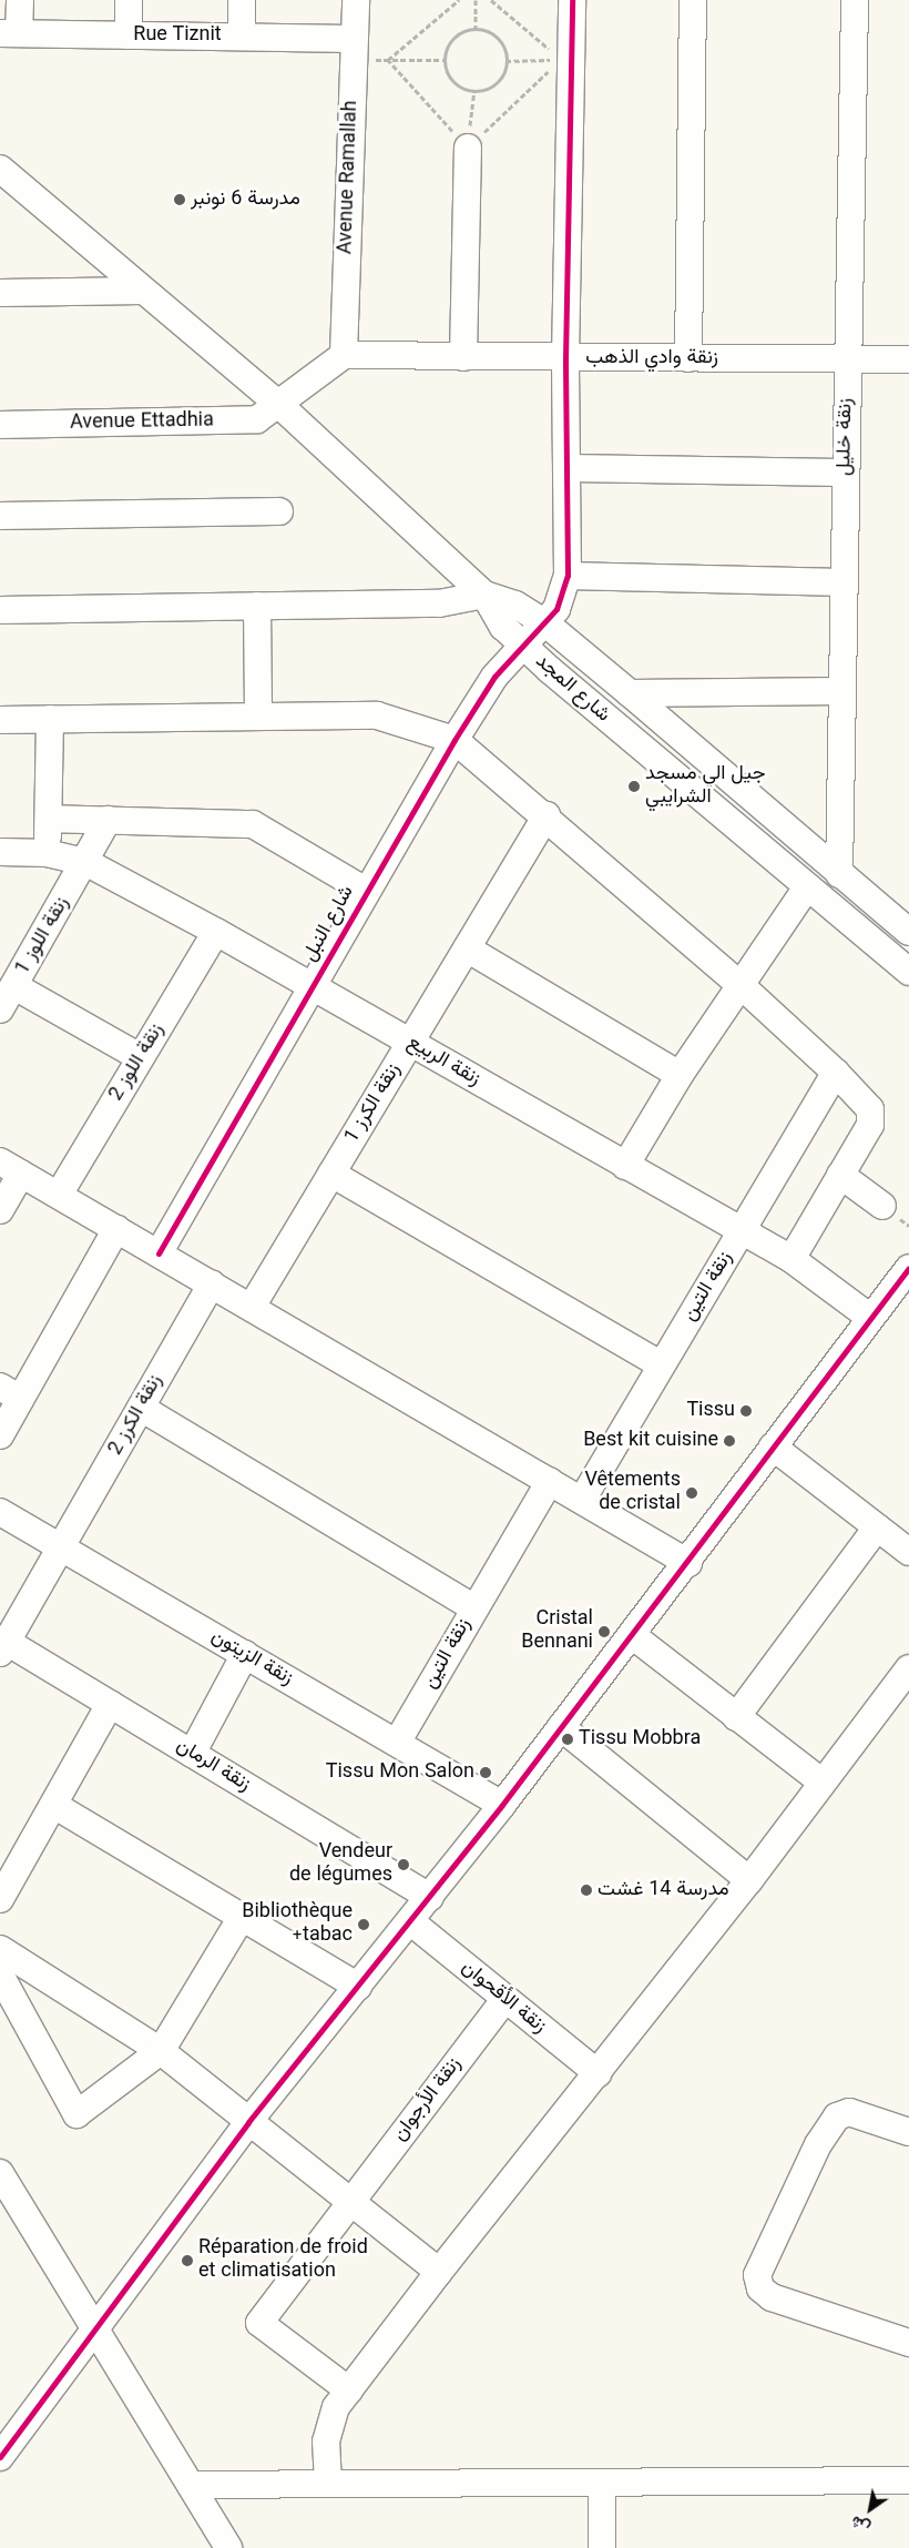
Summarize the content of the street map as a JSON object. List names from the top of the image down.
{
  "streets": {
    "street": [
      "Rue Tiznit",
      "Avenue Ramallah",
      "زنقة وادي الذهب",
      "Avenue Ettadhia",
      "زنقة خليل",
      "شارع المجد",
      "شارع النبل",
      "زنقة اللوز 1",
      "زنقة الربيع",
      "زنقة اللوز 2",
      "زنقة الكرز 1",
      "زنقة التين",
      "زنقة الكرز 2",
      "زنقة الزيتون",
      "زنقة الرمان",
      "زنقة الأقحوان",
      "زنقة الأرجوان"
    ]
  },
  "crossings": [
    ["Rue Tiznit", "Avenue Ramallah"],
    ["Avenue Ramallah", "زنقة وادي الذهب"],
    ["زنقة وادي الذهب", "زنقة خليل"],
    ["زنقة وادي الذهب", "شارع النبل"],
    ["زنقة خليل", "شارع المجد"],
    ["شارع المجد", "شارع النبل"],
    ["شارع النبل", "زنقة الربيع"],
    ["زنقة اللوز 1", "زنقة الربيع"],
    ["زنقة الربيع", "زنقة اللوز 2"],
    ["زنقة الربيع", "زنقة الكرز 1"],
    ["زنقة الربيع", "زنقة التين"],
    ["زنقة التين", "زنقة الزيتون"],
    ["زنقة الكرز 2", "زنقة الزيتون"],
    ["زنقة الكرز 2", "زنقة الرمان"],
    ["زنقة الأقحوان", "زنقة الأرجوان"]
  ],
  "places": [
    "مدرسة 6 نونبر",
    "جيل الي مسجد الشرايبي",
    "Tissu",
    "Best kit cuisine",
    "Vêtements de cristal",
    "Cristal Bennani",
    "Tissu Mobbra",
    "Tissu Mon Salon",
    "Vendeur de légumes",
    "مدرسة 14 غشت",
    "Bibliothèque +tabac",
    "Réparation de froid et climatisation"
  ],
  "north": "bottom left"
}
